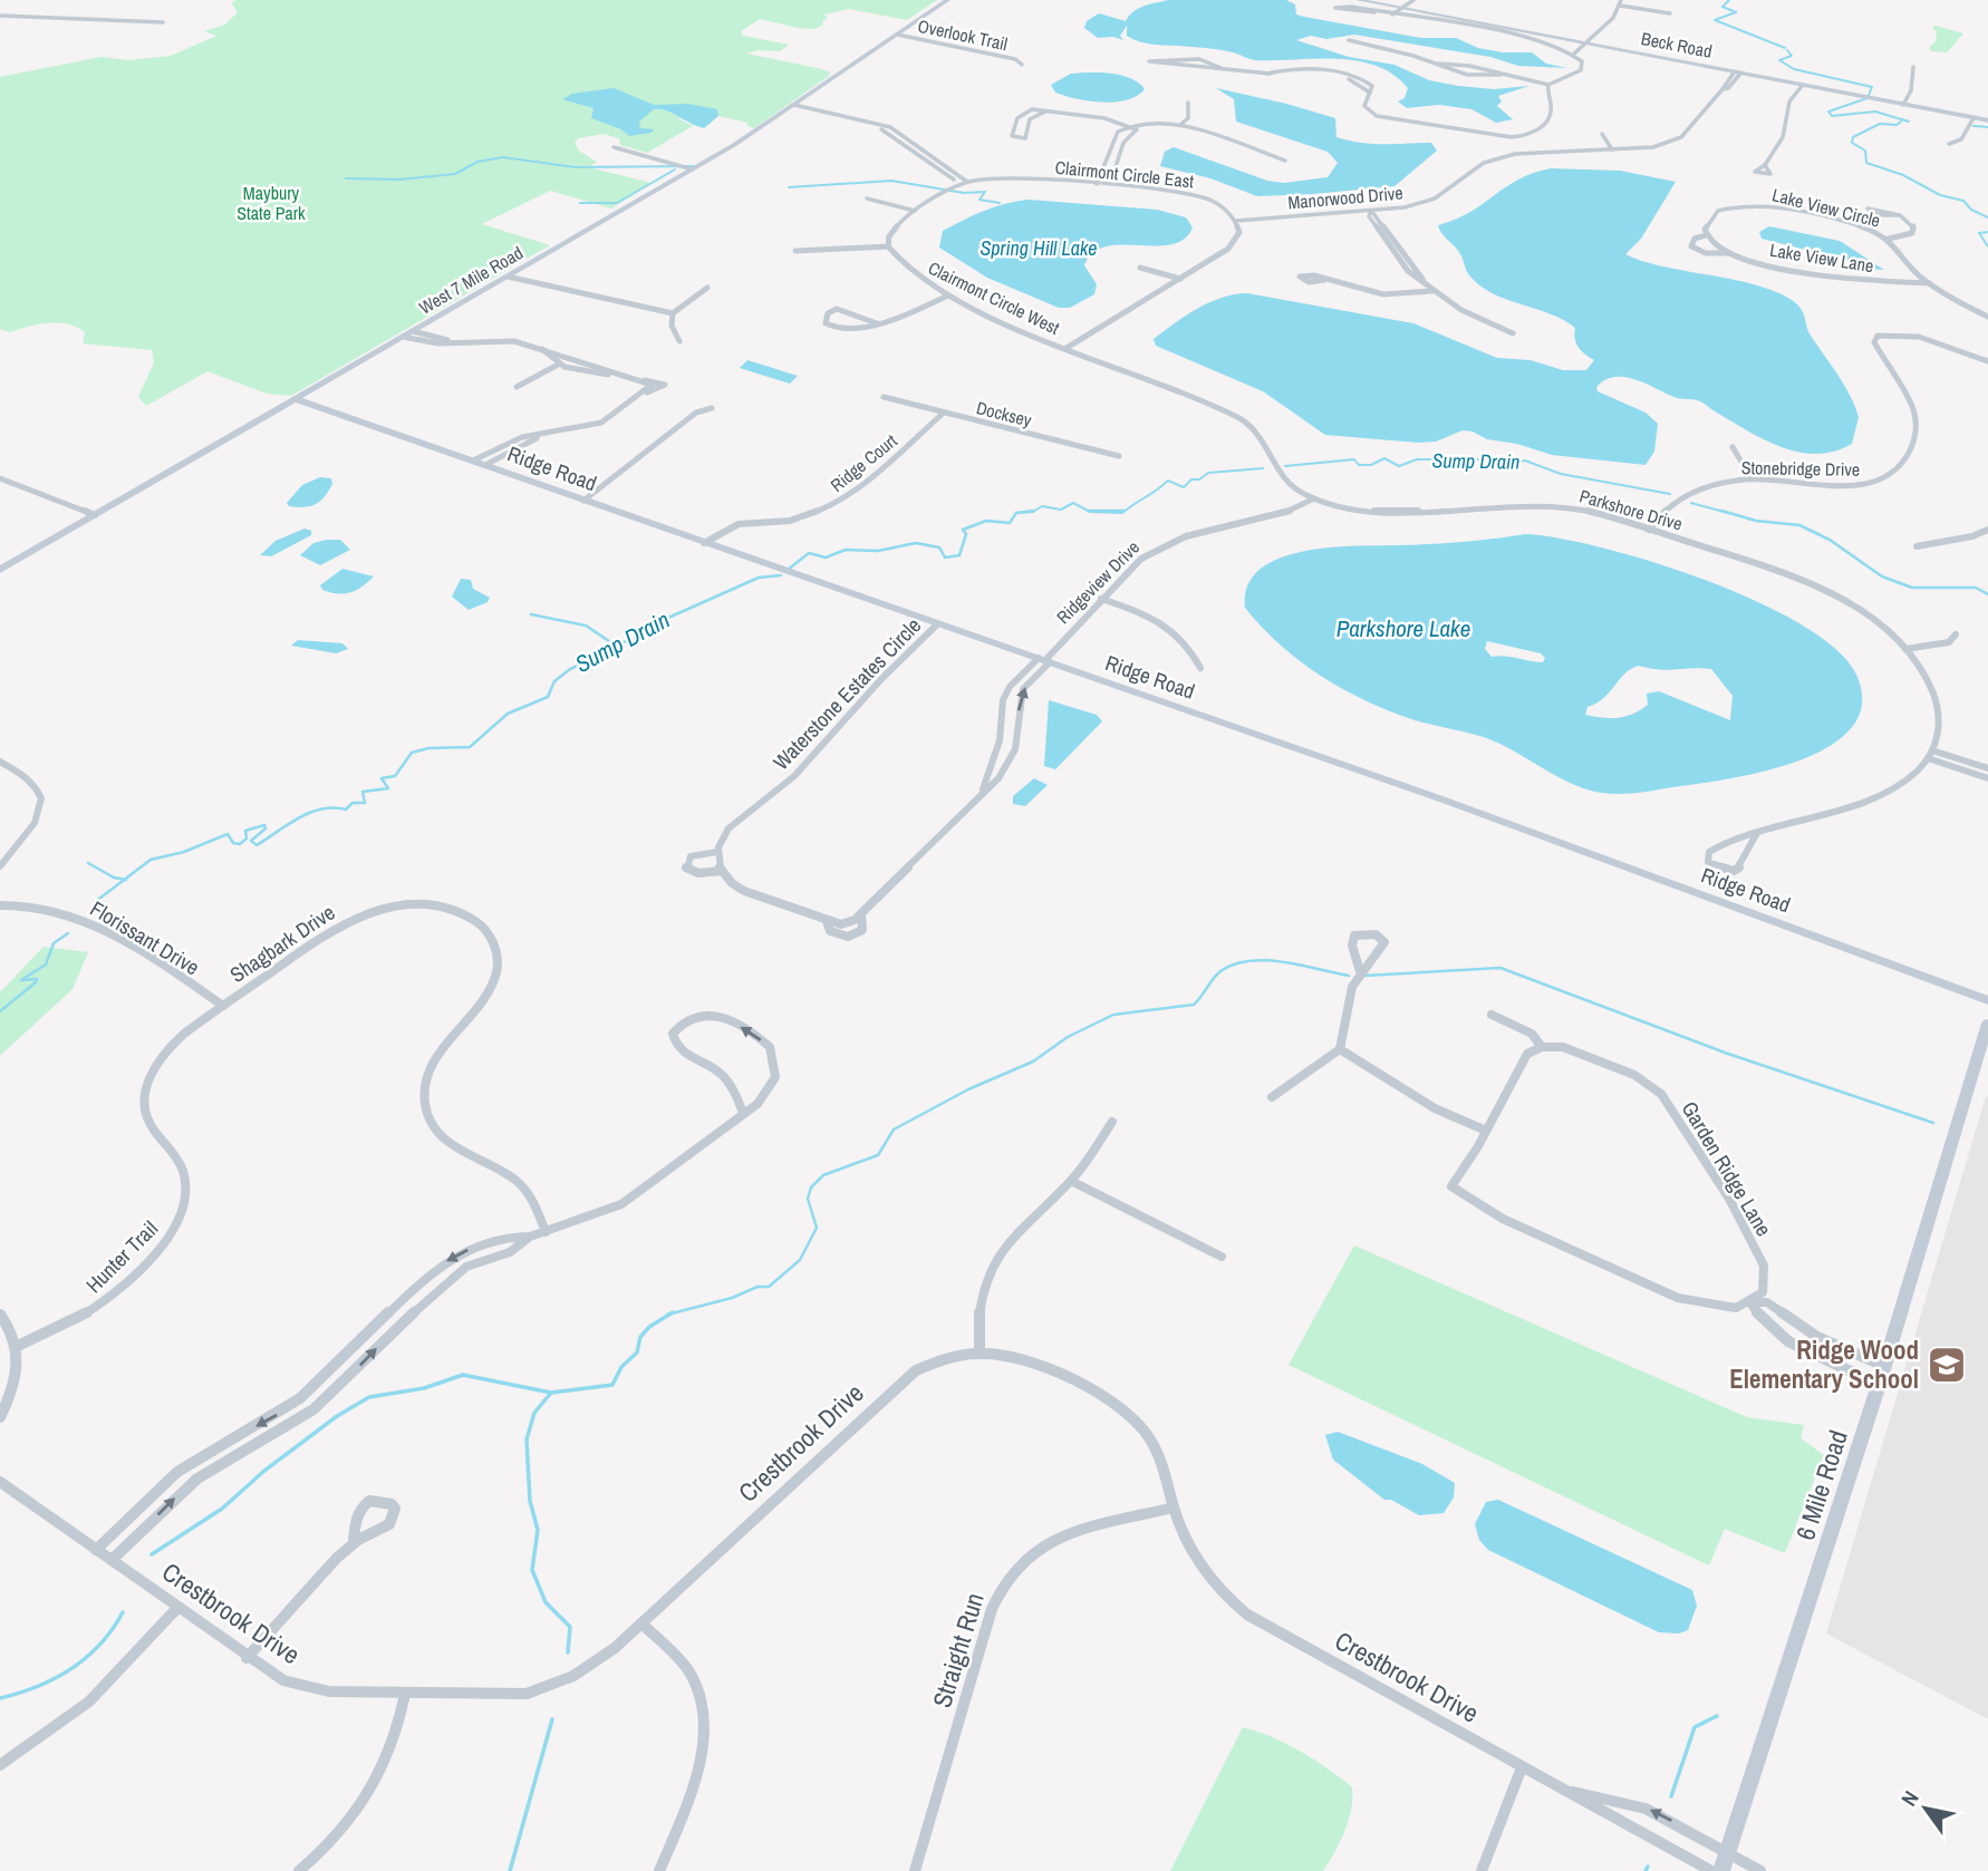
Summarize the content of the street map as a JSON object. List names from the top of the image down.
{
  "streets": {
    "street": [
      "Overlook Trail",
      "Beck Road",
      "Clairmont Circle East",
      "Manorwood Drive",
      "Lake View Circle",
      "Lake View Lane",
      "West 7 Mile Road",
      "Clairmont Circle West",
      "Docksey",
      "Ridge Court",
      "Ridge Road",
      "Stonebridge Drive",
      "Parkshore Drive",
      "Ridgeview Drive",
      "Waterstone Estates Circle",
      "Florissant Drive",
      "Shagbark Drive",
      "Garden Ridge Lane",
      "Hunter Trail",
      "Crestbrook Drive",
      "6 Mile Road",
      "Straight Run"
    ]
  },
  "crossings": [
    ["Overlook Trail", "West 7 Mile Road"],
    ["Beck Road", "Manorwood Drive"],
    ["Clairmont Circle East", "Manorwood Drive"],
    ["Lake View Circle", "Lake View Lane"],
    ["West 7 Mile Road", "Ridge Road"],
    ["Clairmont Circle West", "Parkshore Drive"],
    ["Docksey", "Ridge Court"],
    ["Ridge Court", "Ridge Road"],
    ["Ridge Road", "Ridgeview Drive"],
    ["Ridge Road", "Waterstone Estates Circle"],
    ["Stonebridge Drive", "Parkshore Drive"],
    ["Parkshore Drive", "Ridgeview Drive"],
    ["Florissant Drive", "Shagbark Drive"],
    ["Florissant Drive", "Hunter Trail"],
    ["Shagbark Drive", "Hunter Trail"],
    ["Crestbrook Drive", "6 Mile Road"],
    ["Crestbrook Drive", "Straight Run"]
  ],
  "water": ["Spring Hill Lake", "Sump Drain", "Parkshore Lake"],
  "parks": ["Maybury State Park"],
  "places": {
    "school or university": ["Ridge Wood Elementary School"]
  },
  "north": "top left"
}
